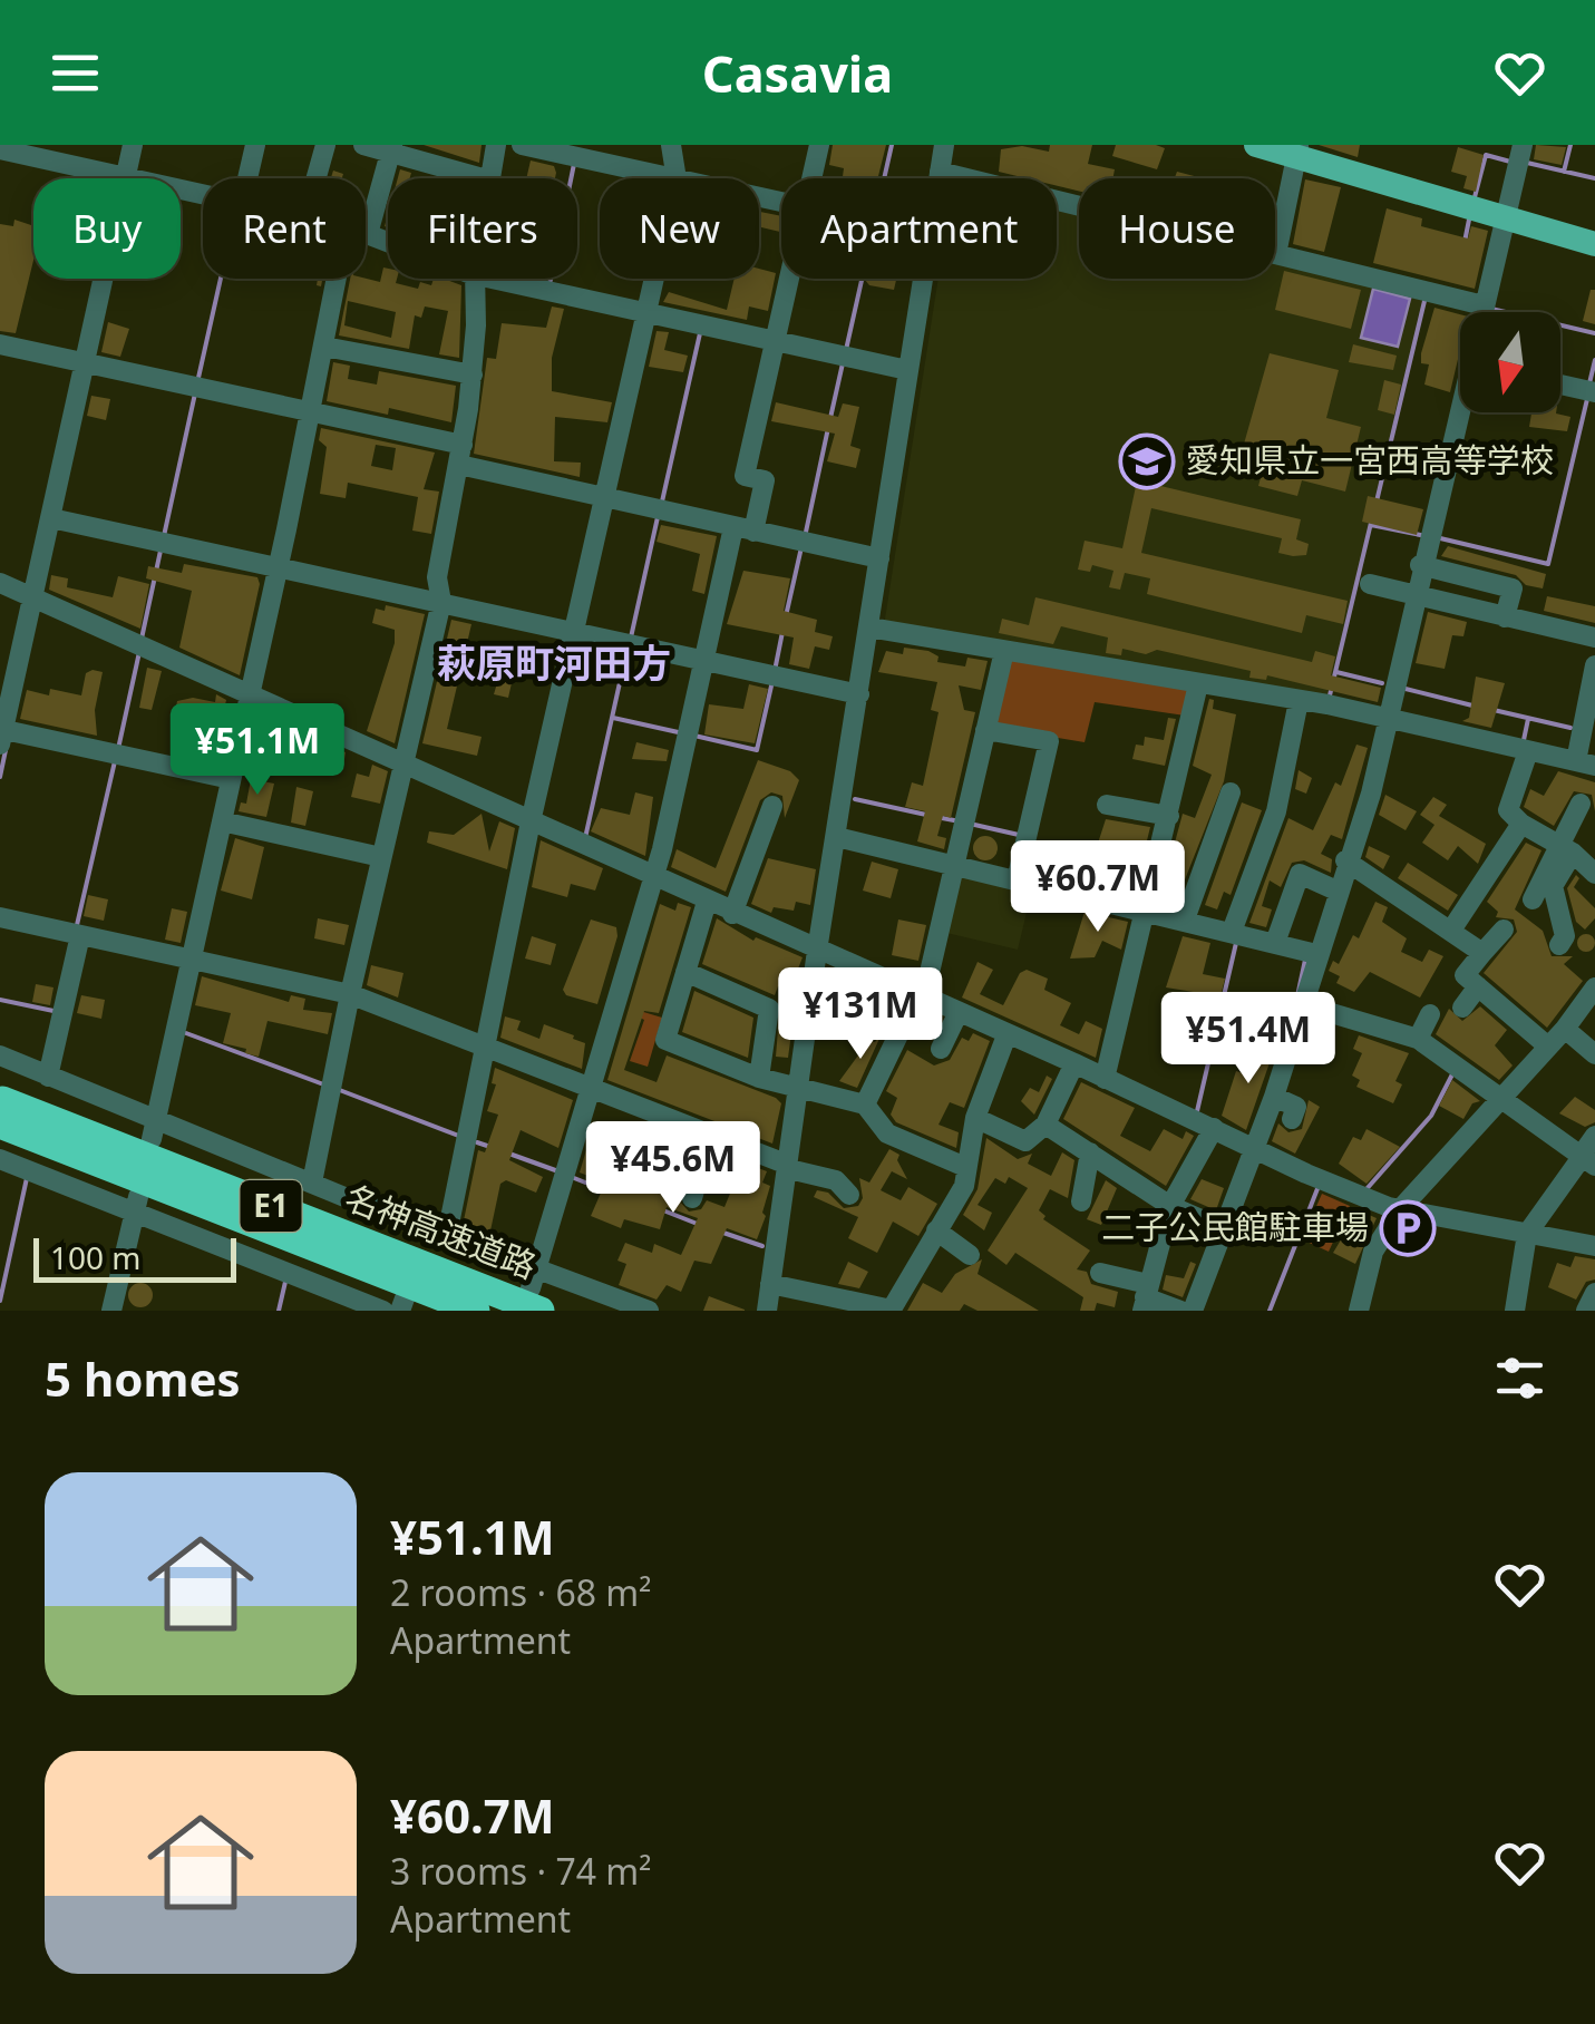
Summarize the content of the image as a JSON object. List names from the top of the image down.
{
  "streets": {
    "highway": ["E1", "名神高速道路"]
  },
  "districts": ["萩原町河田方"],
  "places": {
    "school or university": ["愛知県立一宮西高等学校"],
    "parking": ["二子公民館駐車場"]
  },
  "scale_bar": "100 m",
  "north": "bottom",
  "page": {
    "header": "Casavia",
    "chip": [
      "Buy",
      "Rent",
      "Filters",
      "New",
      "Apartment",
      "House"
    ],
    "price": [
      "¥51.1M",
      "¥60.7M",
      "¥131M",
      "¥51.4M",
      "¥45.6M"
    ],
    "scale": "100 m",
    "heading": "5 homes",
    "list": [
      {
        "name": "¥51.1M",
        "note": "2 rooms · 68 m² · Apartment"
      },
      {
        "name": "¥60.7M",
        "note": "3 rooms · 74 m² · Apartment"
      }
    ]
  }
}
